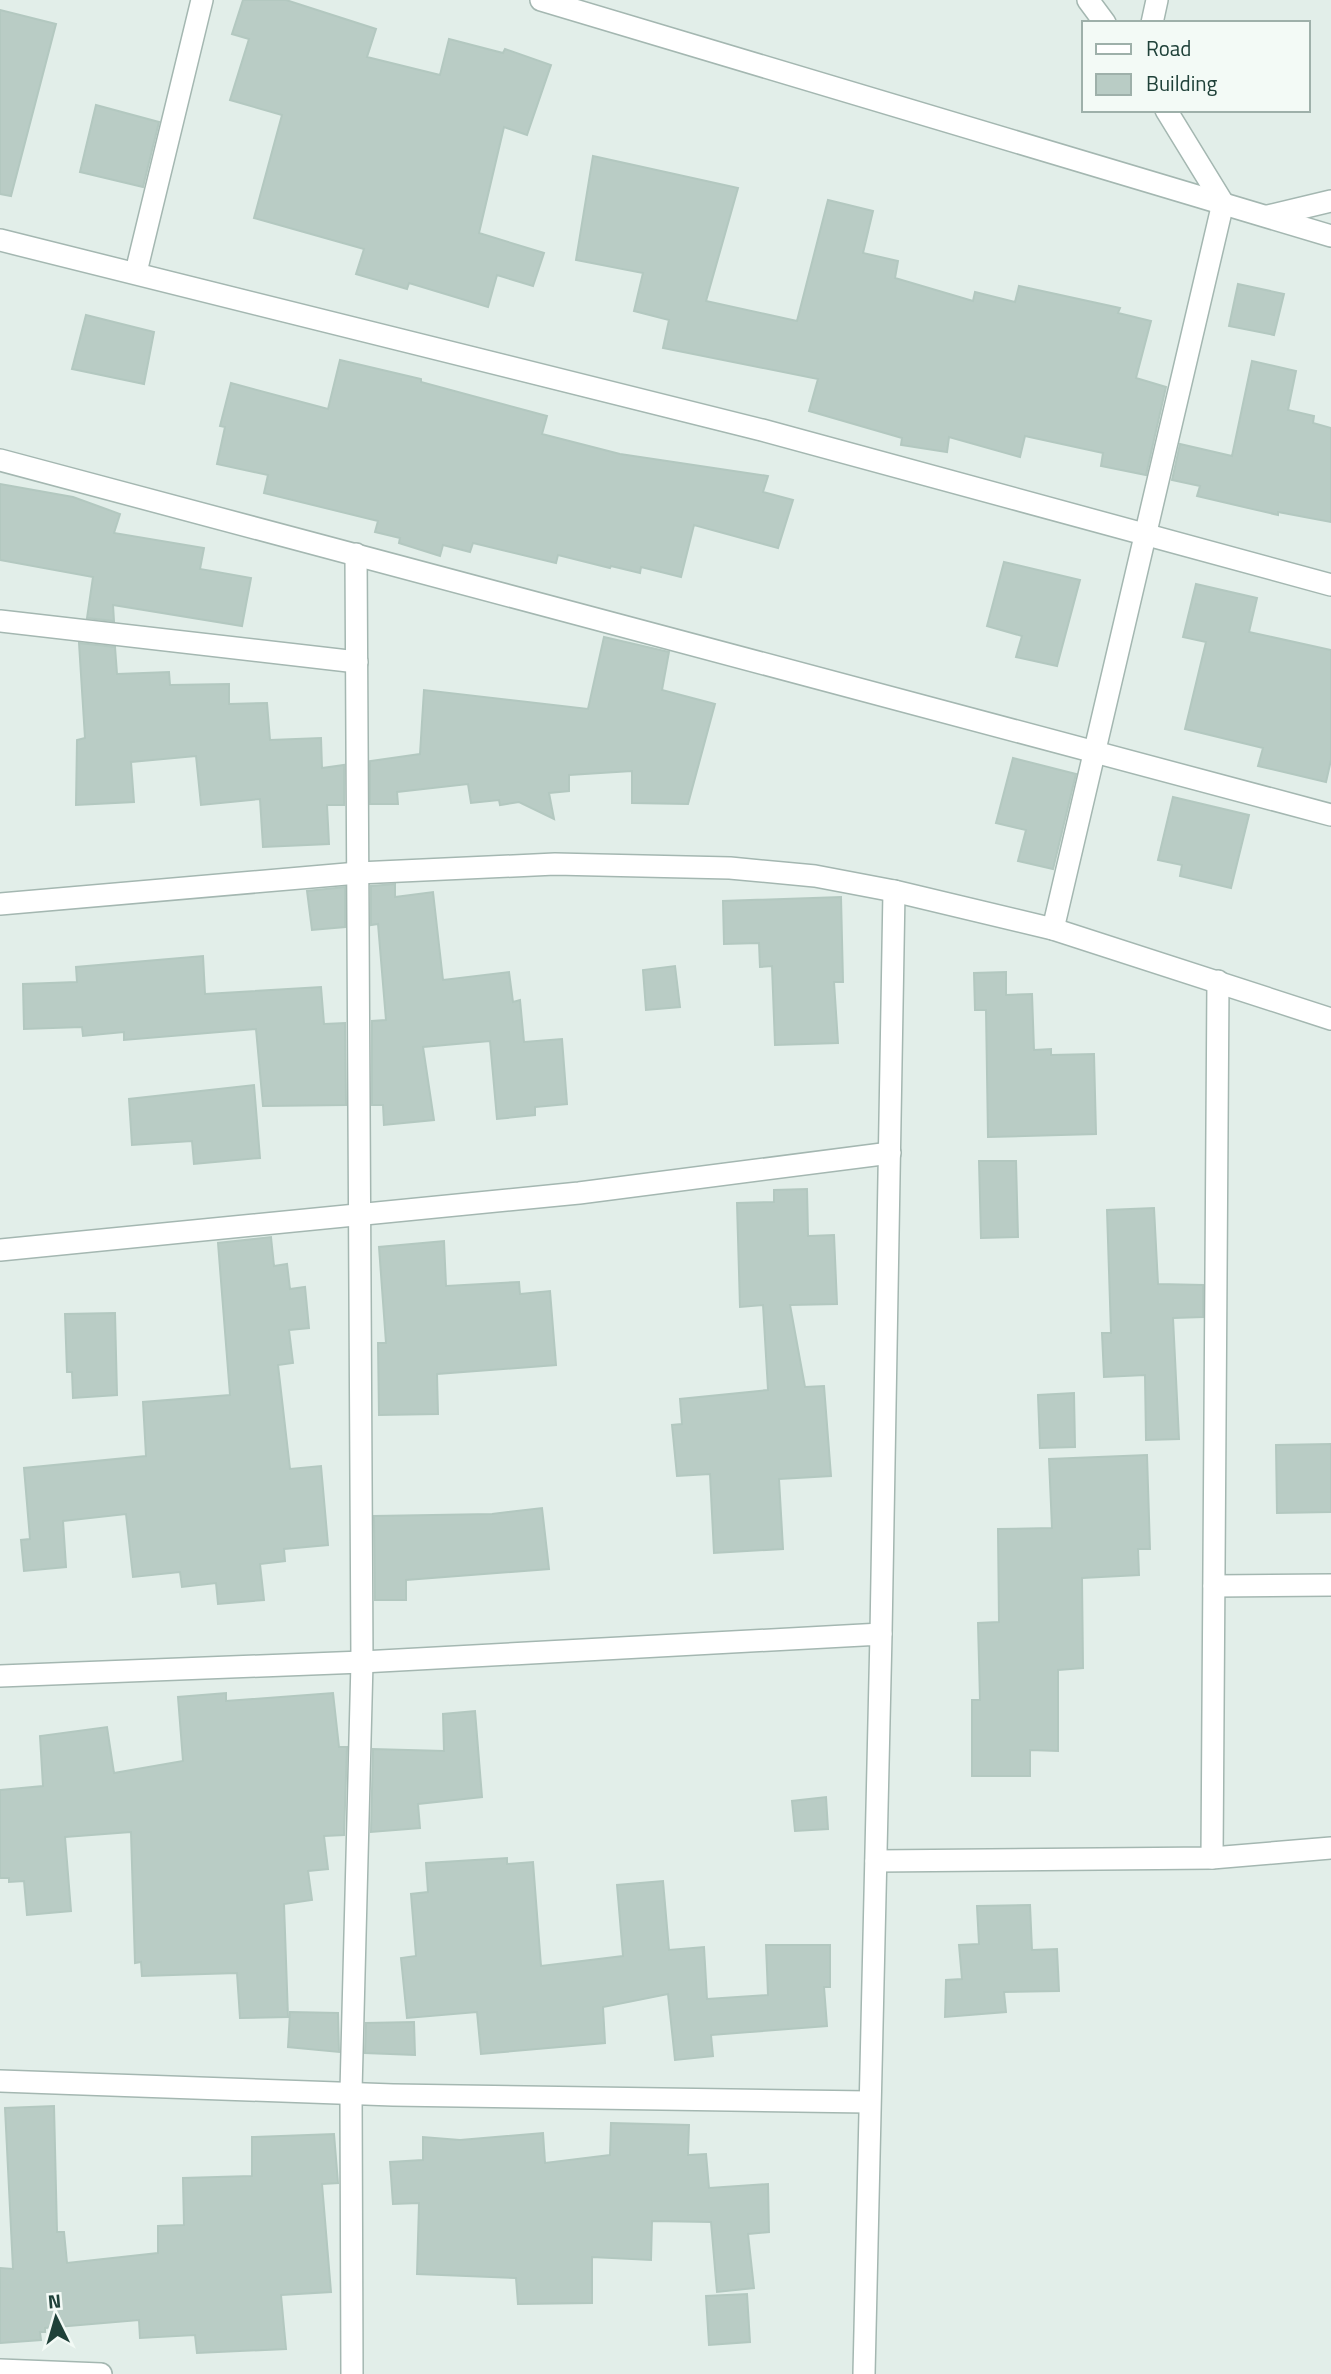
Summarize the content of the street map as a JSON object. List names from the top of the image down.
{
  "legend": ["Road", "Building"],
  "north": "top"
}
